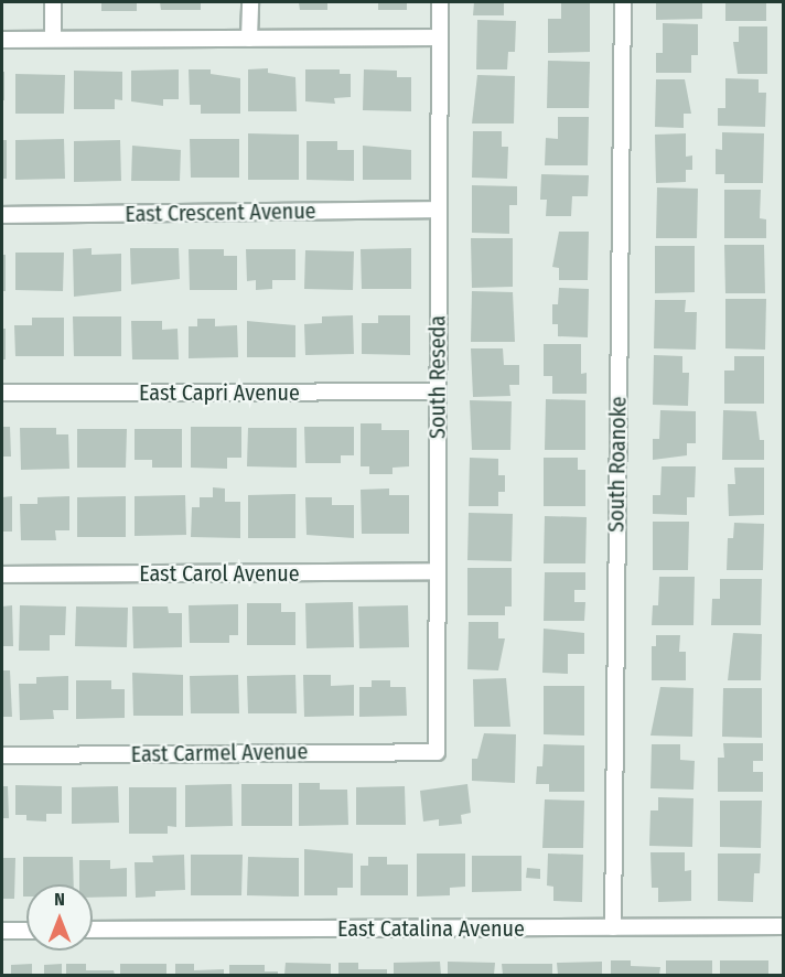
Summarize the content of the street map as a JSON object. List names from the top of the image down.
{
  "streets": {
    "street": [
      "East Crescent Avenue",
      "South Reseda",
      "East Capri Avenue",
      "South Roanoke",
      "East Carol Avenue",
      "East Carmel Avenue",
      "East Catalina Avenue"
    ]
  },
  "crossings": [
    ["East Crescent Avenue", "South Reseda"],
    ["South Reseda", "East Capri Avenue"],
    ["South Reseda", "East Carol Avenue"],
    ["South Reseda", "East Carmel Avenue"],
    ["South Roanoke", "East Catalina Avenue"]
  ],
  "north": "top"
}
